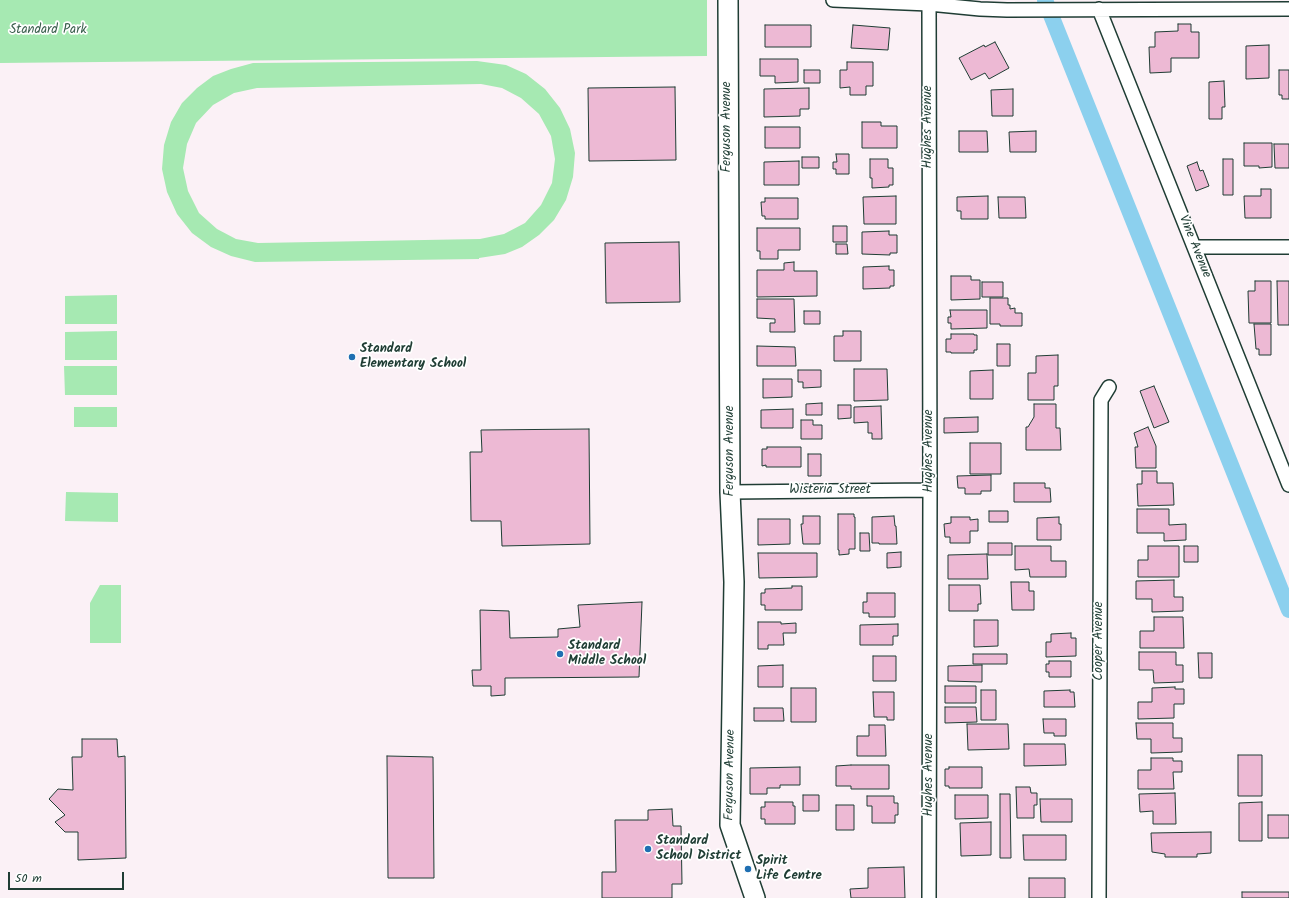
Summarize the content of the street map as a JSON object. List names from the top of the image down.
{
  "streets": {
    "street": [
      "Ferguson Avenue",
      "Hughes Avenue",
      "Vine Avenue",
      "Wisteria Street",
      "Cooper Avenue"
    ]
  },
  "crossings": [
    ["Ferguson Avenue", "Wisteria Street"],
    ["Hughes Avenue", "Wisteria Street"]
  ],
  "parks": ["Standard Park"],
  "places": [
    "Standard Elementary School",
    "Standard Middle School",
    "Standard School District",
    "Spirit Life Centre"
  ],
  "scale_bar": "50 m"
}
